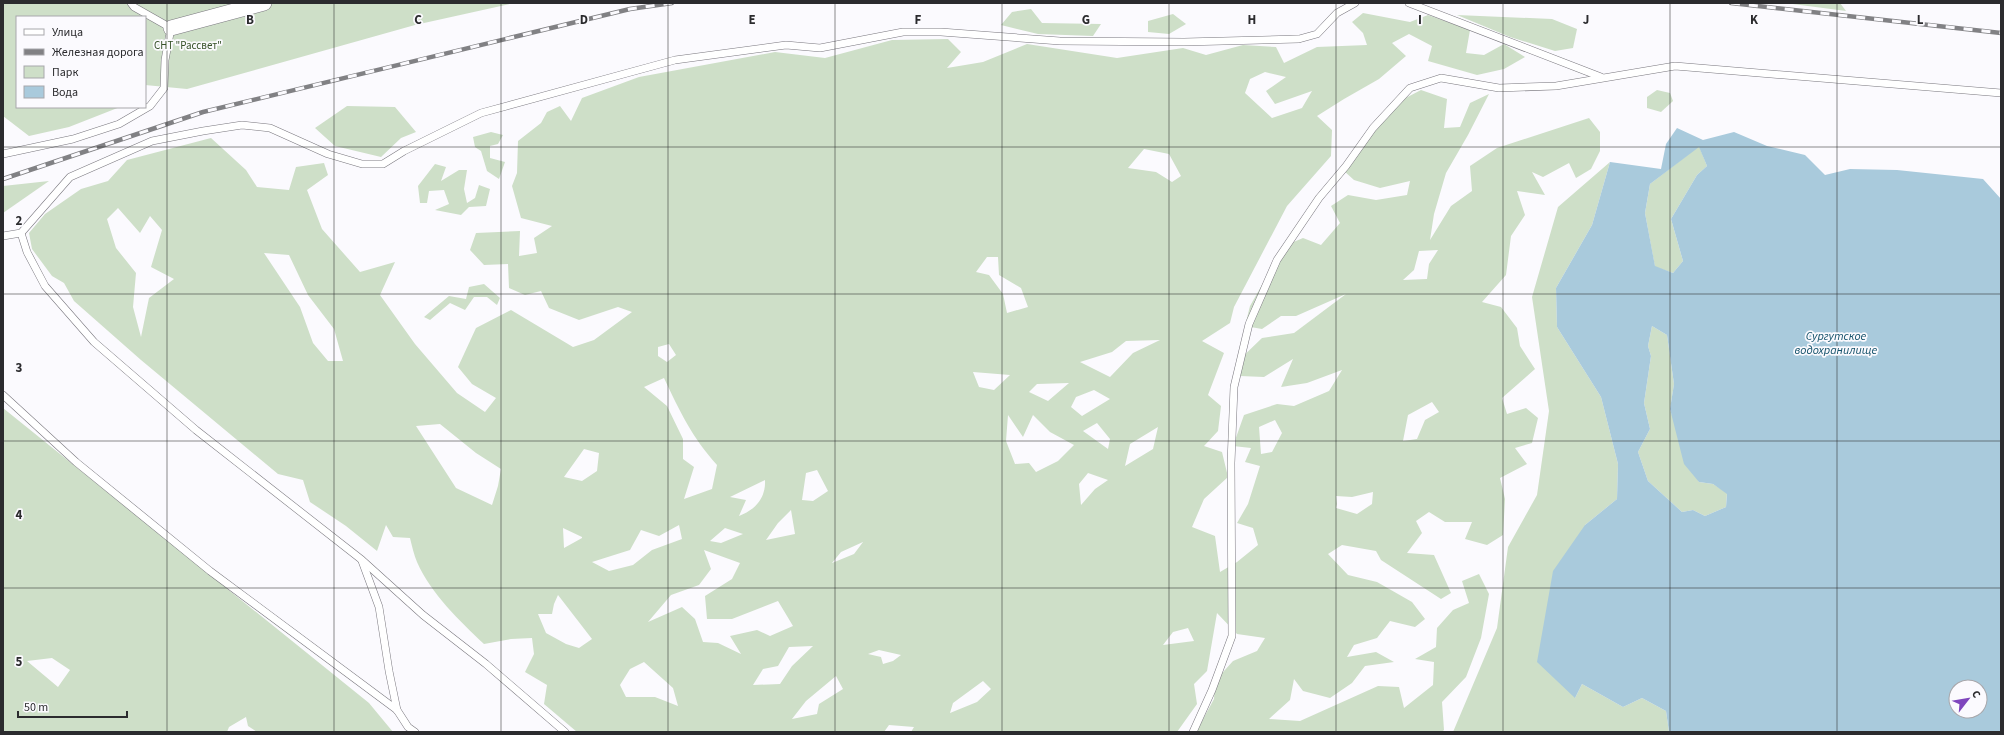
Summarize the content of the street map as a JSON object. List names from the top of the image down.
{
  "water": ["Сургутское водохранилище"],
  "parks": ["СНТ \"Рассвет\""],
  "legend": [
    "Улица",
    "Железная дорога",
    "Парк",
    "Вода"
  ],
  "scale_bar": "50 m",
  "north": "top right",
  "grid": {
    "columns": [
      "B",
      "C",
      "D",
      "E",
      "F",
      "G",
      "H",
      "I",
      "J",
      "K",
      "L"
    ],
    "rows": [
      "2",
      "3",
      "4",
      "5"
    ]
  }
}
